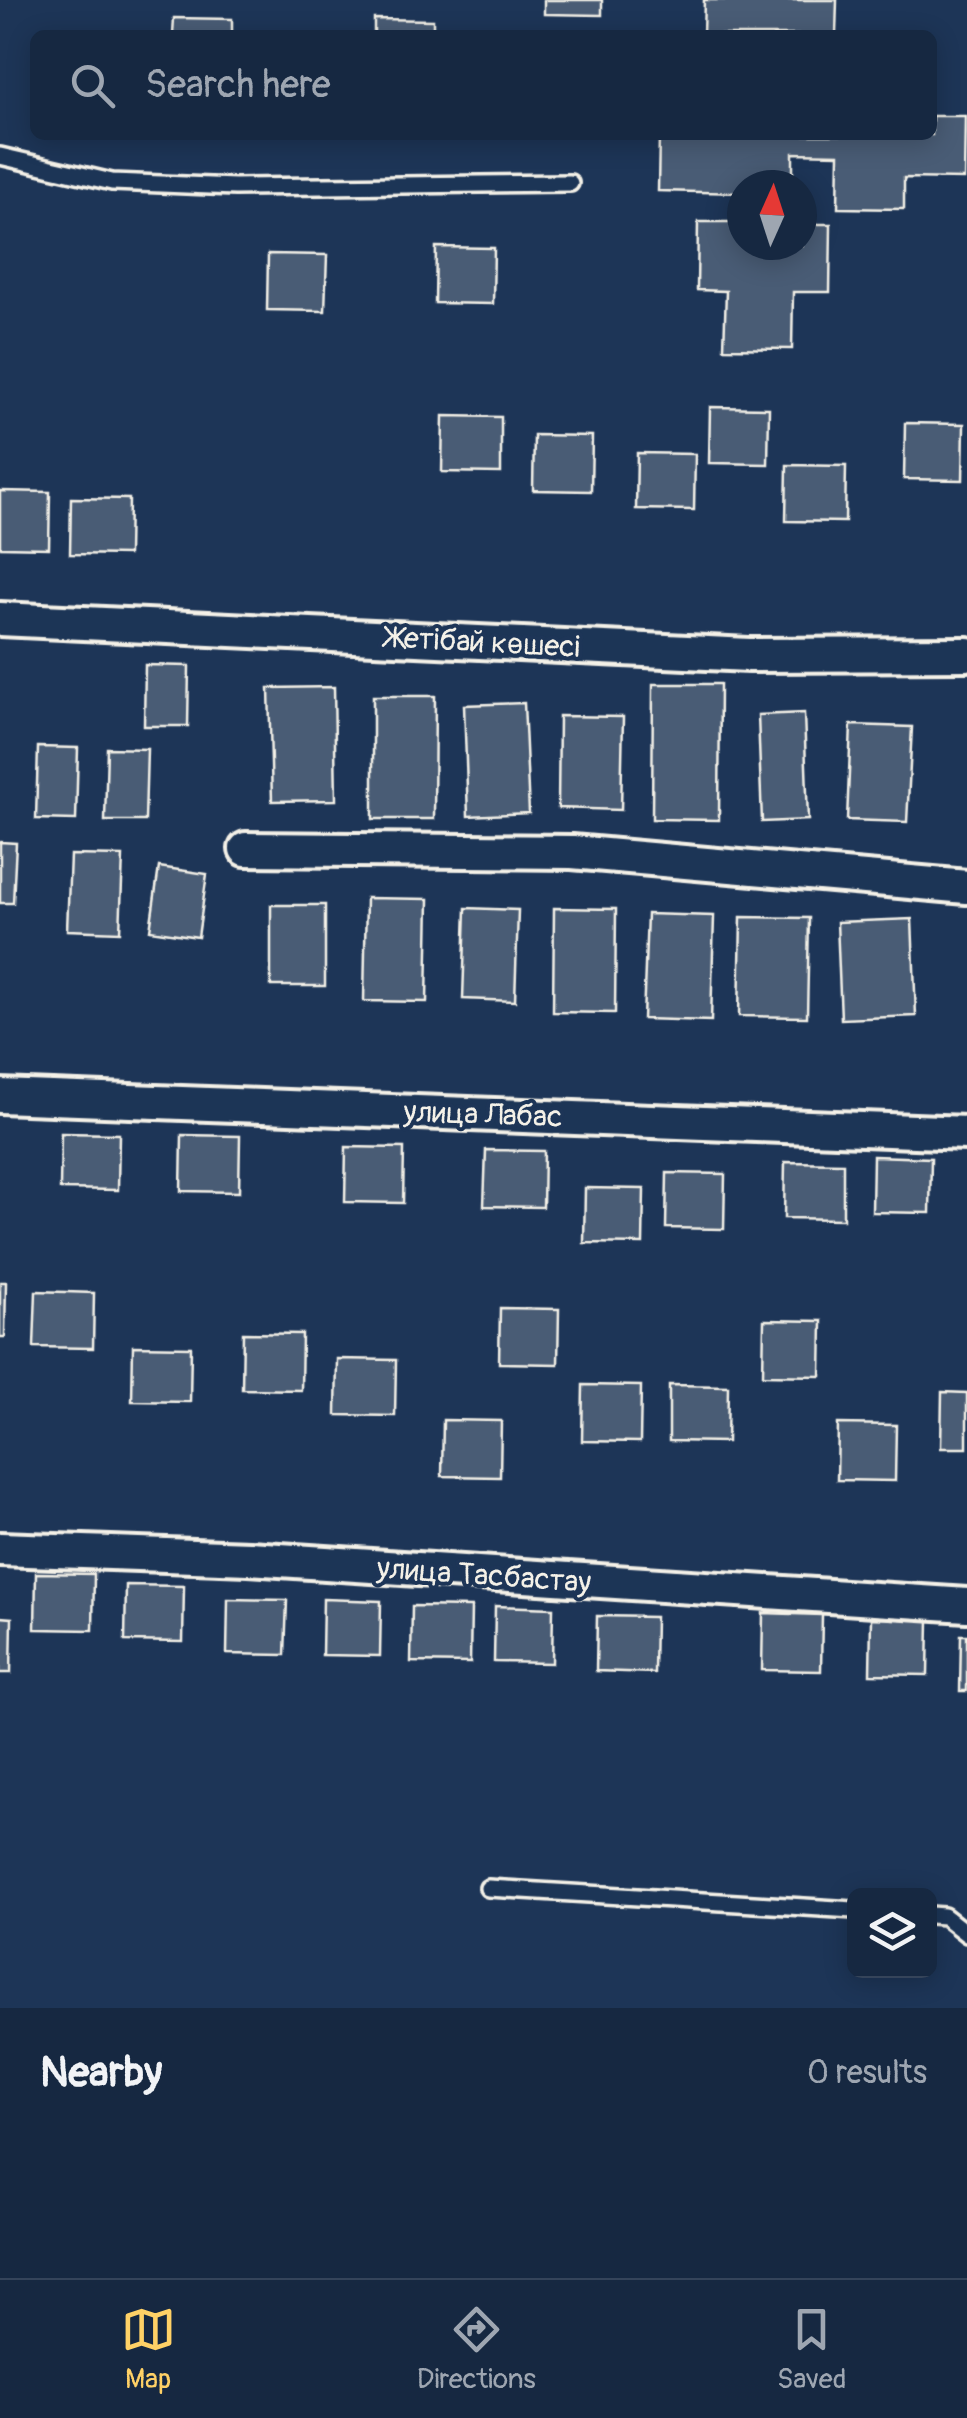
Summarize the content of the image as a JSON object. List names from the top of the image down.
{
  "streets": {
    "street": ["Жетібай көшесі", "улица Лабас", "улица Тасбастау"]
  },
  "north": "top",
  "page": {
    "search": "Search here",
    "heading": ["Nearby", "0 results"],
    "nav": ["Map", "Directions", "Saved"]
  }
}
